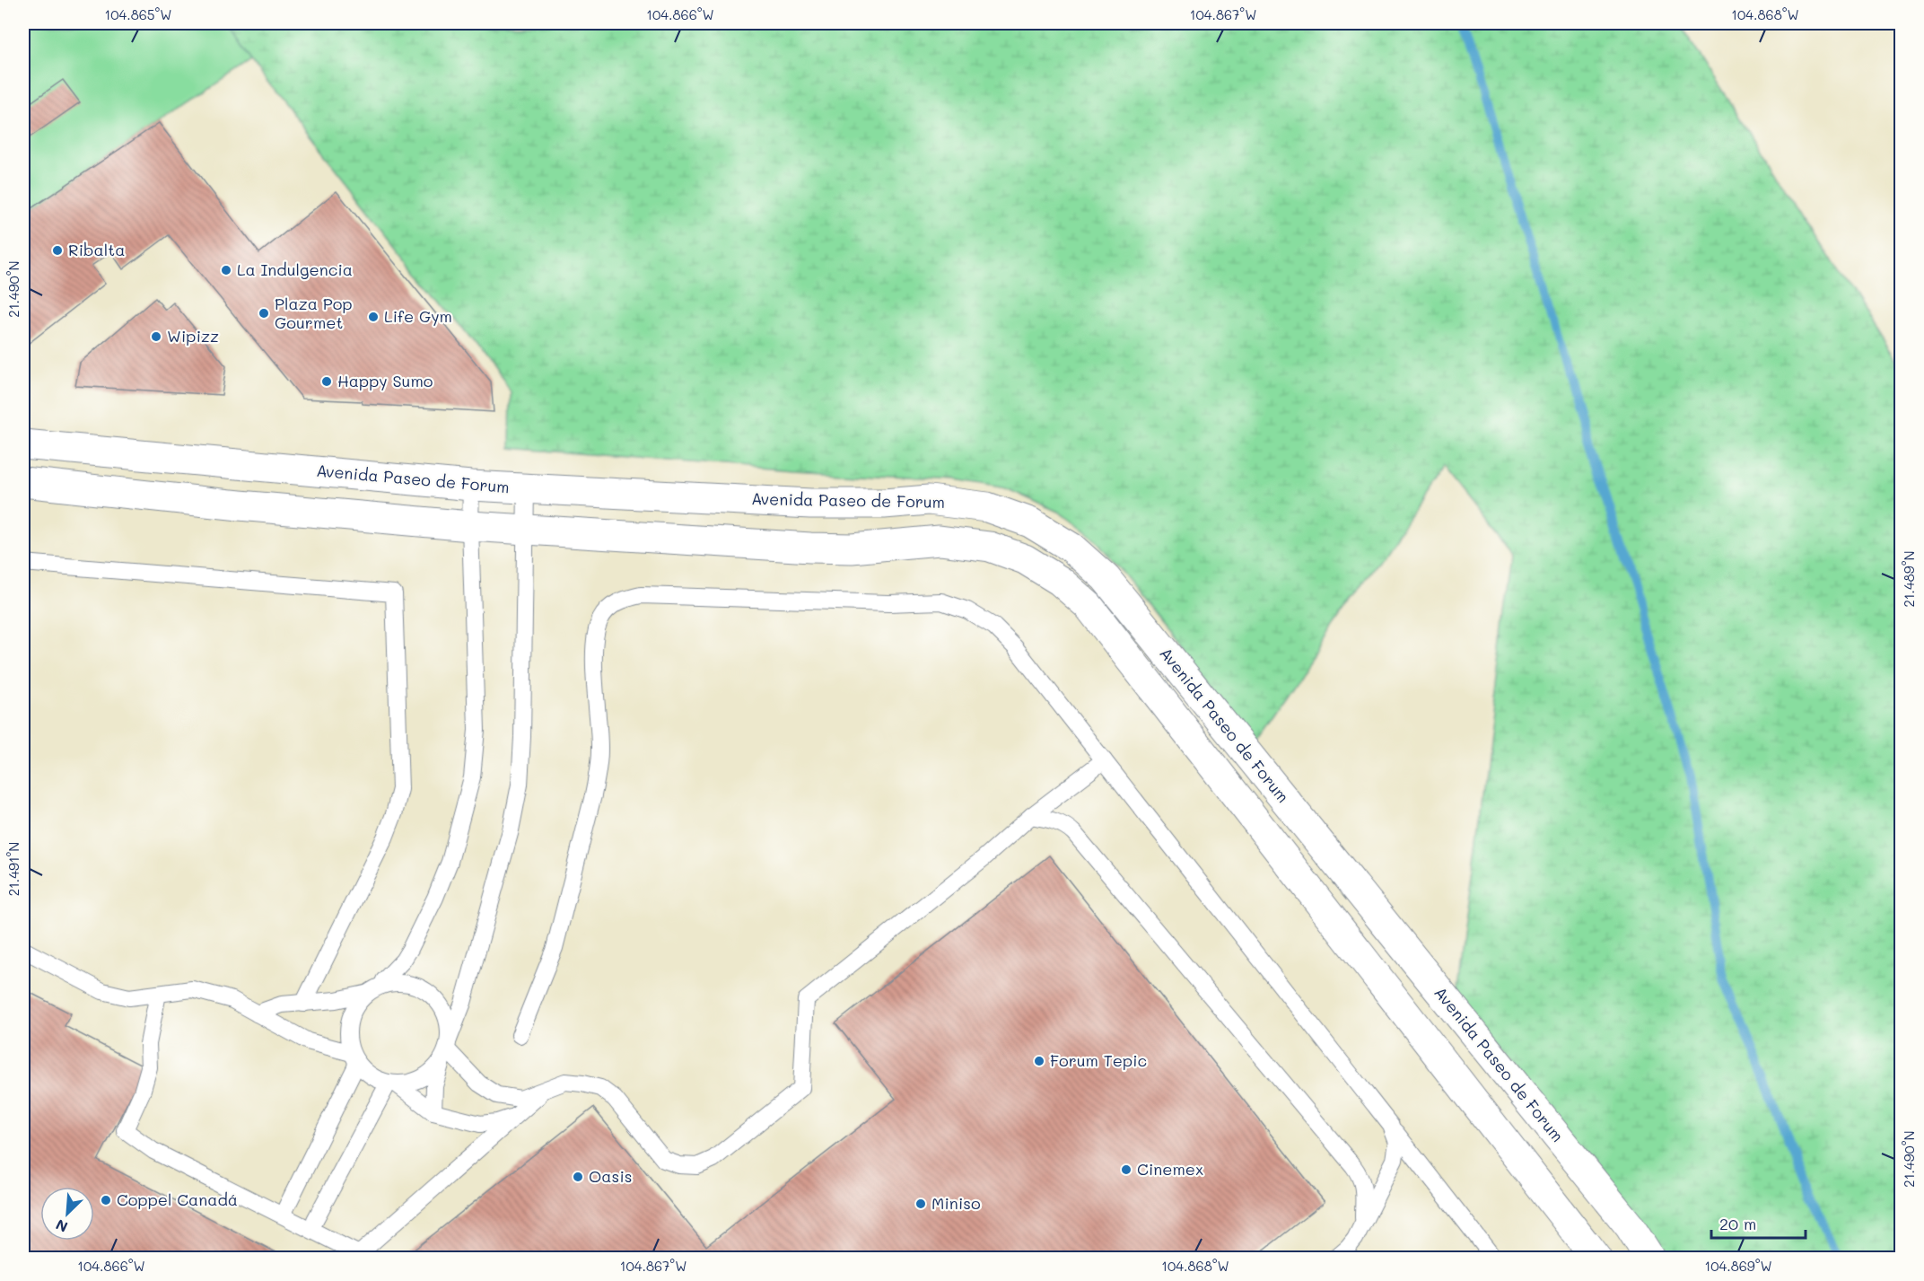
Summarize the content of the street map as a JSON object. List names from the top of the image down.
{
  "streets": {
    "street": ["Avenida Paseo de Forum"]
  },
  "places": [
    "Ribalta",
    "La Indulgencia",
    "Plaza Pop Gourmet",
    "Life Gym",
    "Wipizz",
    "Happy Sumo",
    "Forum Tepic",
    "Cinemex",
    "Oasis",
    "Coppel Canadá",
    "Miniso"
  ],
  "scale_bar": "20 m",
  "north": "bottom left",
  "coordinates": [
    "104.865°W",
    "104.866°W",
    "104.867°W",
    "104.868°W",
    "21.490°N",
    "21.489°N",
    "21.491°N",
    "104.869°W"
  ]
}
